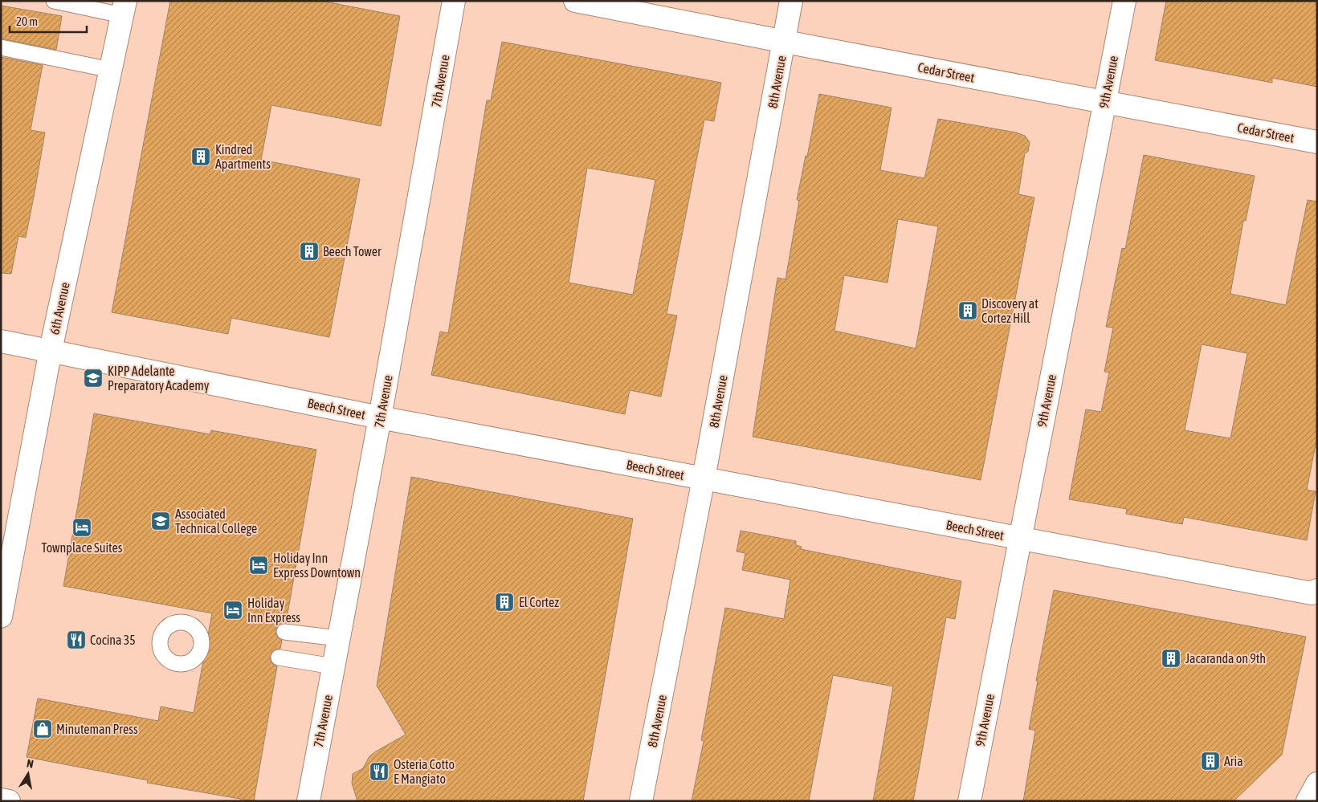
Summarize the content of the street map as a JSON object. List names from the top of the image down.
{
  "streets": {
    "main road": [
      "Cedar Street",
      "7th Avenue",
      "8th Avenue",
      "9th Avenue",
      "6th Avenue",
      "Beech Street"
    ]
  },
  "crossings": [
    ["Cedar Street", "8th Avenue"],
    ["Cedar Street", "9th Avenue"],
    ["7th Avenue", "Beech Street"],
    ["8th Avenue", "Beech Street"],
    ["9th Avenue", "Beech Street"],
    ["6th Avenue", "Beech Street"]
  ],
  "places": {
    "building": [
      "Kindred Apartments",
      "Beech Tower",
      "Discovery at Cortez Hill",
      "El Cortez",
      "Jacaranda on 9th",
      "Aria"
    ],
    "school or university": ["KIPP Adelante Preparatory Academy", "Associated Technical College"],
    "hotel": ["Townplace Suites", "Holiday Inn Express Downtown", "Holiday Inn Express"],
    "restaurant": ["Cocina 35", "Osteria Cotto E Mangiato"],
    "shop": ["Minuteman Press"]
  },
  "scale_bar": "20 m",
  "north": "top"
}
